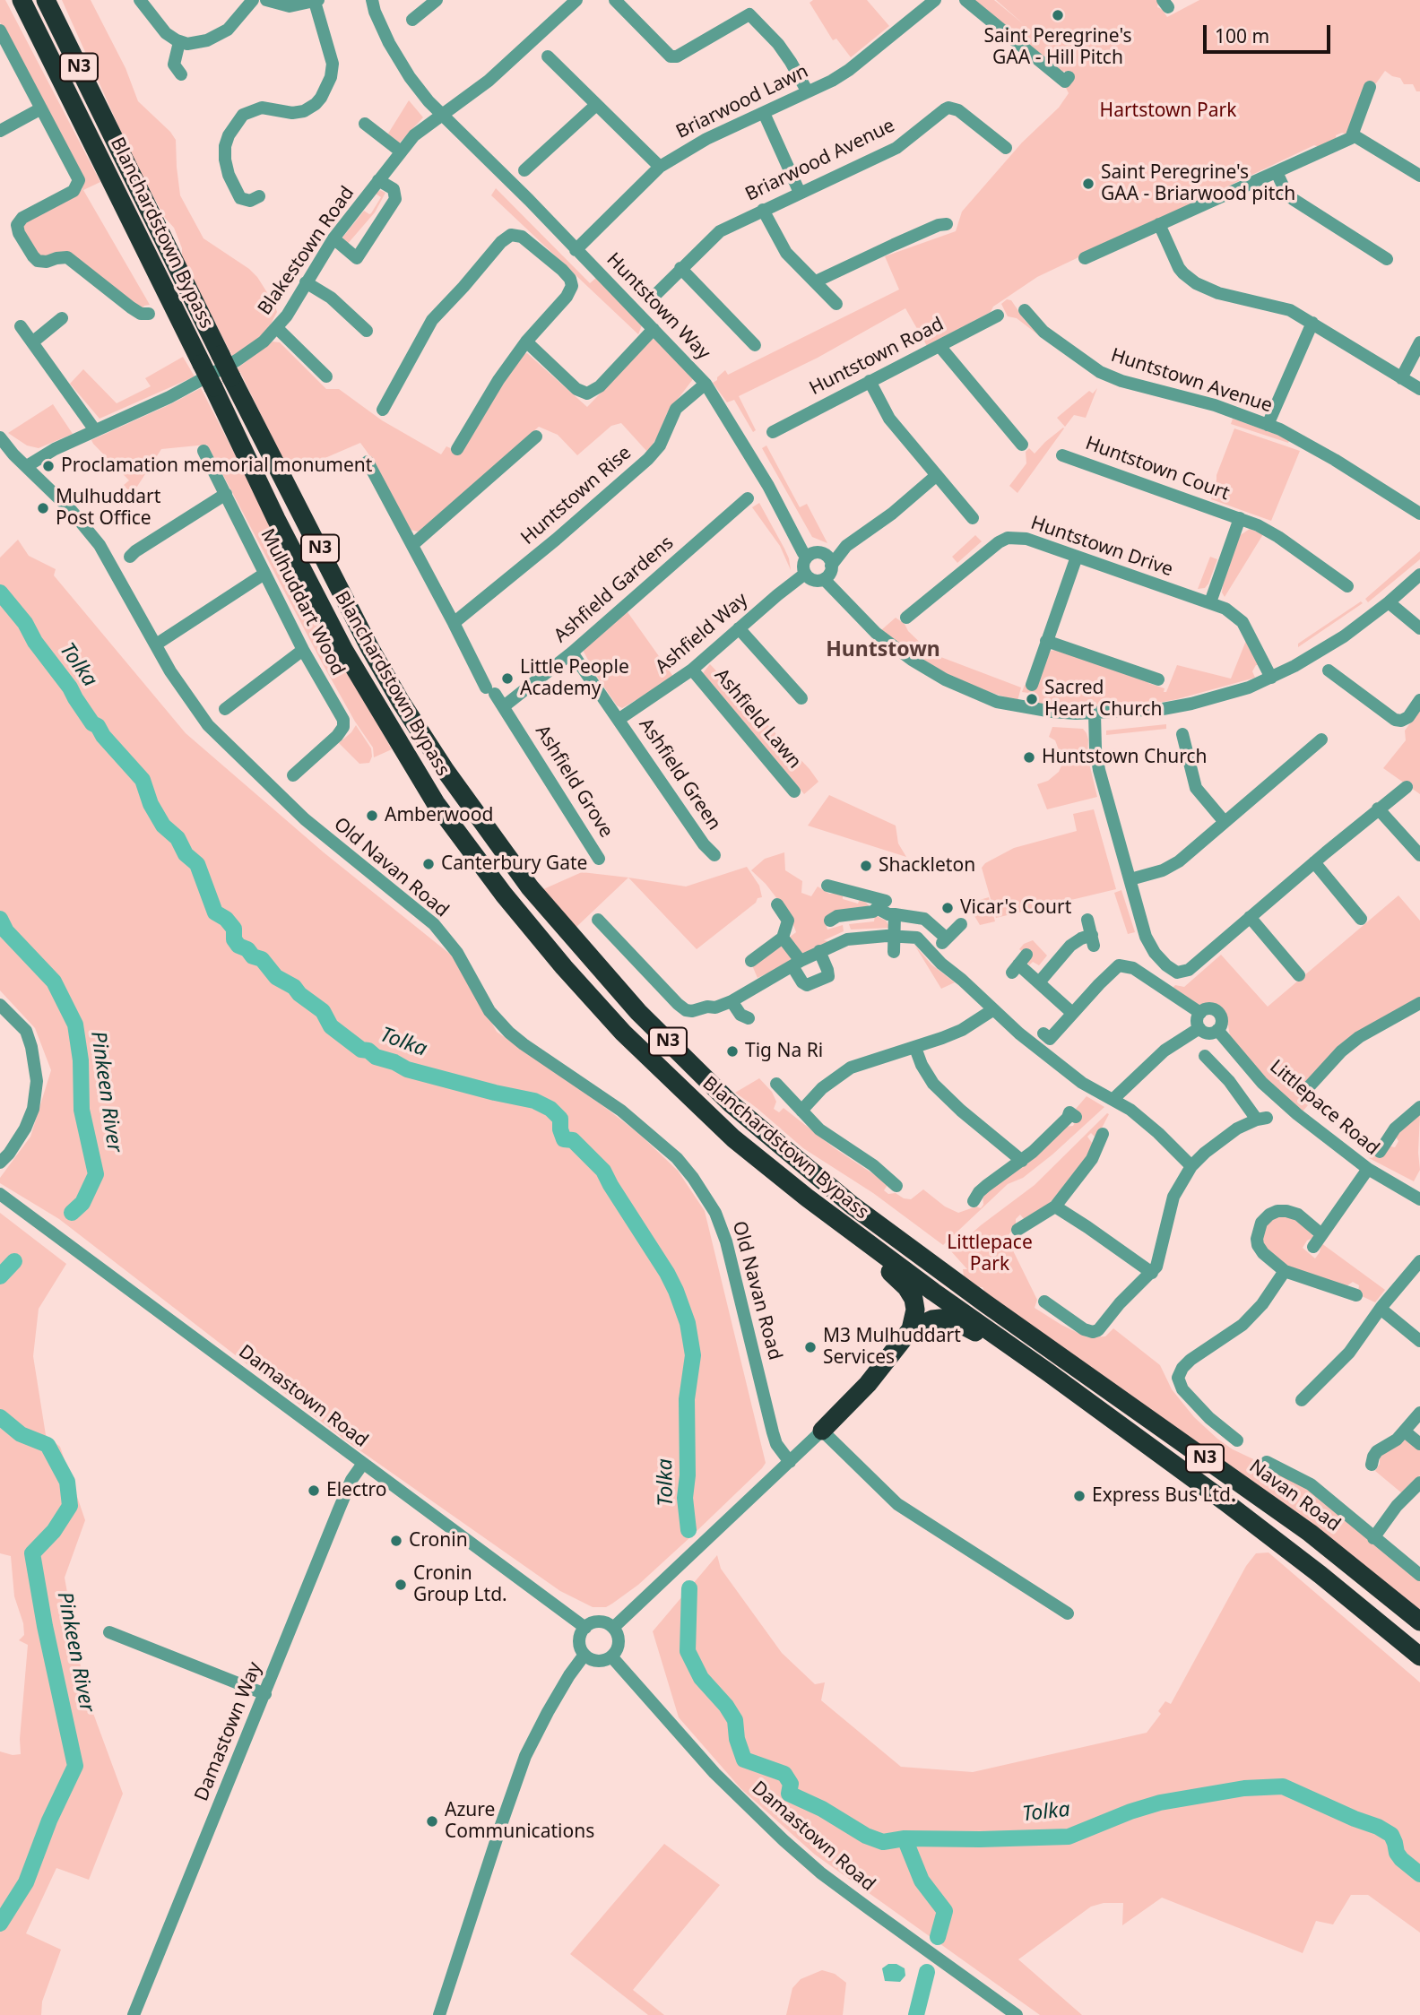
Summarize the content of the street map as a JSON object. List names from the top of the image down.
{
  "streets": {
    "highway": ["N3", "Blanchardstown Bypass", "Navan Road"],
    "street": [
      "Briarwood Lawn",
      "Briarwood Avenue",
      "Blakestown Road",
      "Huntstown Way",
      "Huntstown Road",
      "Huntstown Avenue",
      "Huntstown Court",
      "Huntstown Rise",
      "Huntstown Drive",
      "Ashfield Gardens",
      "Mulhuddart Wood",
      "Ashfield Way",
      "Ashfield Lawn",
      "Ashfield Green",
      "Ashfield Grove",
      "Old Navan Road",
      "Littlepace Road",
      "Damastown Road",
      "Damastown Way"
    ]
  },
  "crossings": [
    ["N3", "Blanchardstown Bypass"],
    ["Briarwood Lawn", "Huntstown Way"],
    ["Blanchardstown Bypass", "Navan Road"],
    ["Blakestown Road", "Huntstown Way"],
    ["Blakestown Road", "Old Navan Road"],
    ["Huntstown Way", "Huntstown Rise"],
    ["Huntstown Way", "Ashfield Way"],
    ["Huntstown Court", "Huntstown Drive"],
    ["Huntstown Rise", "Ashfield Grove"],
    ["Ashfield Gardens", "Ashfield Green"],
    ["Ashfield Gardens", "Ashfield Grove"],
    ["Ashfield Way", "Ashfield Lawn"],
    ["Ashfield Way", "Ashfield Green"],
    ["Damastown Road", "Damastown Way"]
  ],
  "districts": ["Huntstown"],
  "water": ["Tolka", "Pinkeen River"],
  "parks": ["Hartstown Park", "Littlepace Park"],
  "places": [
    "Saint Peregrine's GAA - Hill Pitch",
    "Saint Peregrine's GAA - Briarwood pitch",
    "Proclamation memorial monument",
    "Mulhuddart Post Office",
    "Little People Academy",
    "Sacred Heart Church",
    "Huntstown Church",
    "Amberwood",
    "Canterbury Gate",
    "Shackleton",
    "Vicar's Court",
    "Tig Na Ri",
    "M3 Mulhuddart Services",
    "Electro",
    "Express Bus Ltd.",
    "Cronin",
    "Cronin Group Ltd.",
    "Azure Communications"
  ],
  "scale_bar": "100 m"
}
